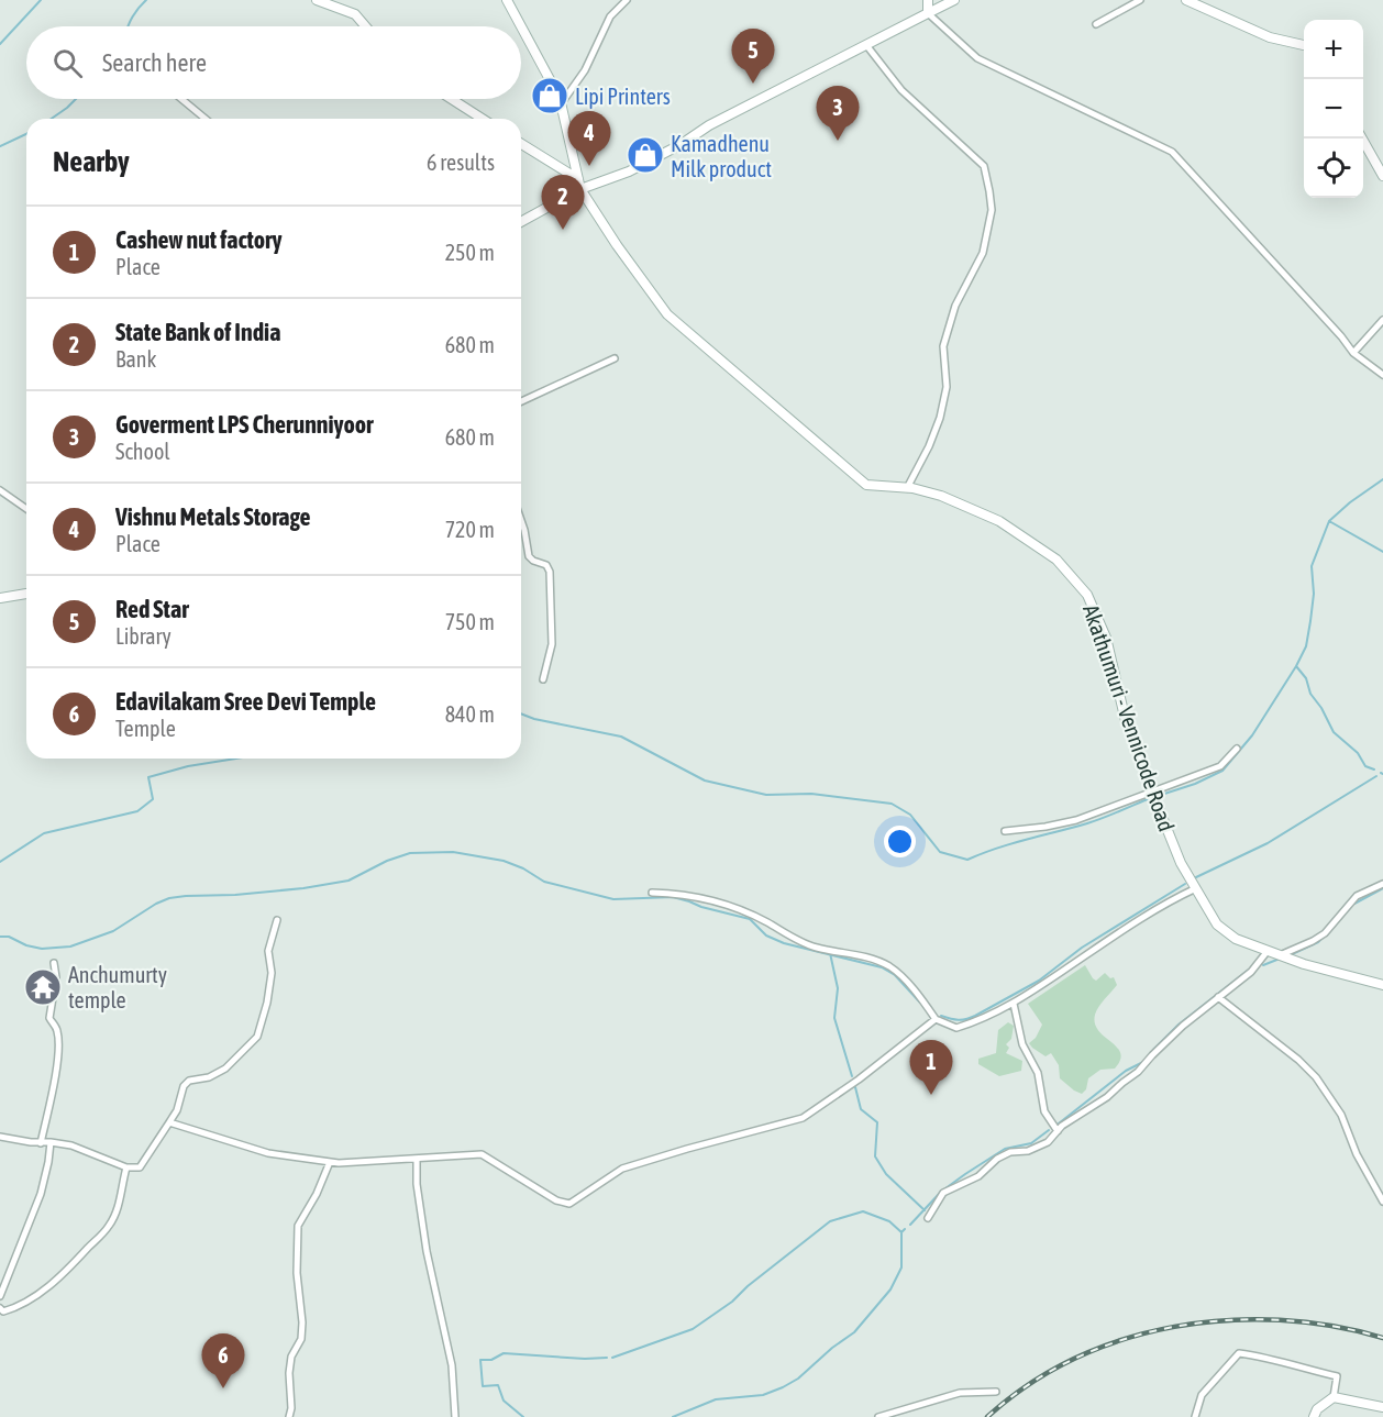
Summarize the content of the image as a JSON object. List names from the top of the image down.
{
  "streets": {
    "street": ["Akathumuri - Vennicode Road"]
  },
  "places": {
    "shop": ["Lipi Printers", "Kamadhenu Milk product"],
    "temple": ["Anchumurty temple"]
  },
  "page": {
    "map_buttons": ["+", "−"],
    "search": "Search here",
    "pins": [
      "5",
      "3",
      "4",
      "2",
      "1",
      "6"
    ],
    "heading": ["Nearby", "6 results"],
    "list": [
      {
        "mark": "1",
        "name": "Cashew nut factory",
        "note": "Place",
        "value": "250 m"
      },
      {
        "mark": "2",
        "name": "State Bank of India",
        "note": "Bank",
        "value": "680 m"
      },
      {
        "mark": "3",
        "name": "Goverment LPS Cherunniyoor",
        "note": "School",
        "value": "680 m"
      },
      {
        "mark": "4",
        "name": "Vishnu Metals Storage",
        "note": "Place",
        "value": "720 m"
      },
      {
        "mark": "5",
        "name": "Red Star",
        "note": "Library",
        "value": "750 m"
      },
      {
        "mark": "6",
        "name": "Edavilakam Sree Devi Temple",
        "note": "Temple",
        "value": "840 m"
      }
    ]
  }
}
